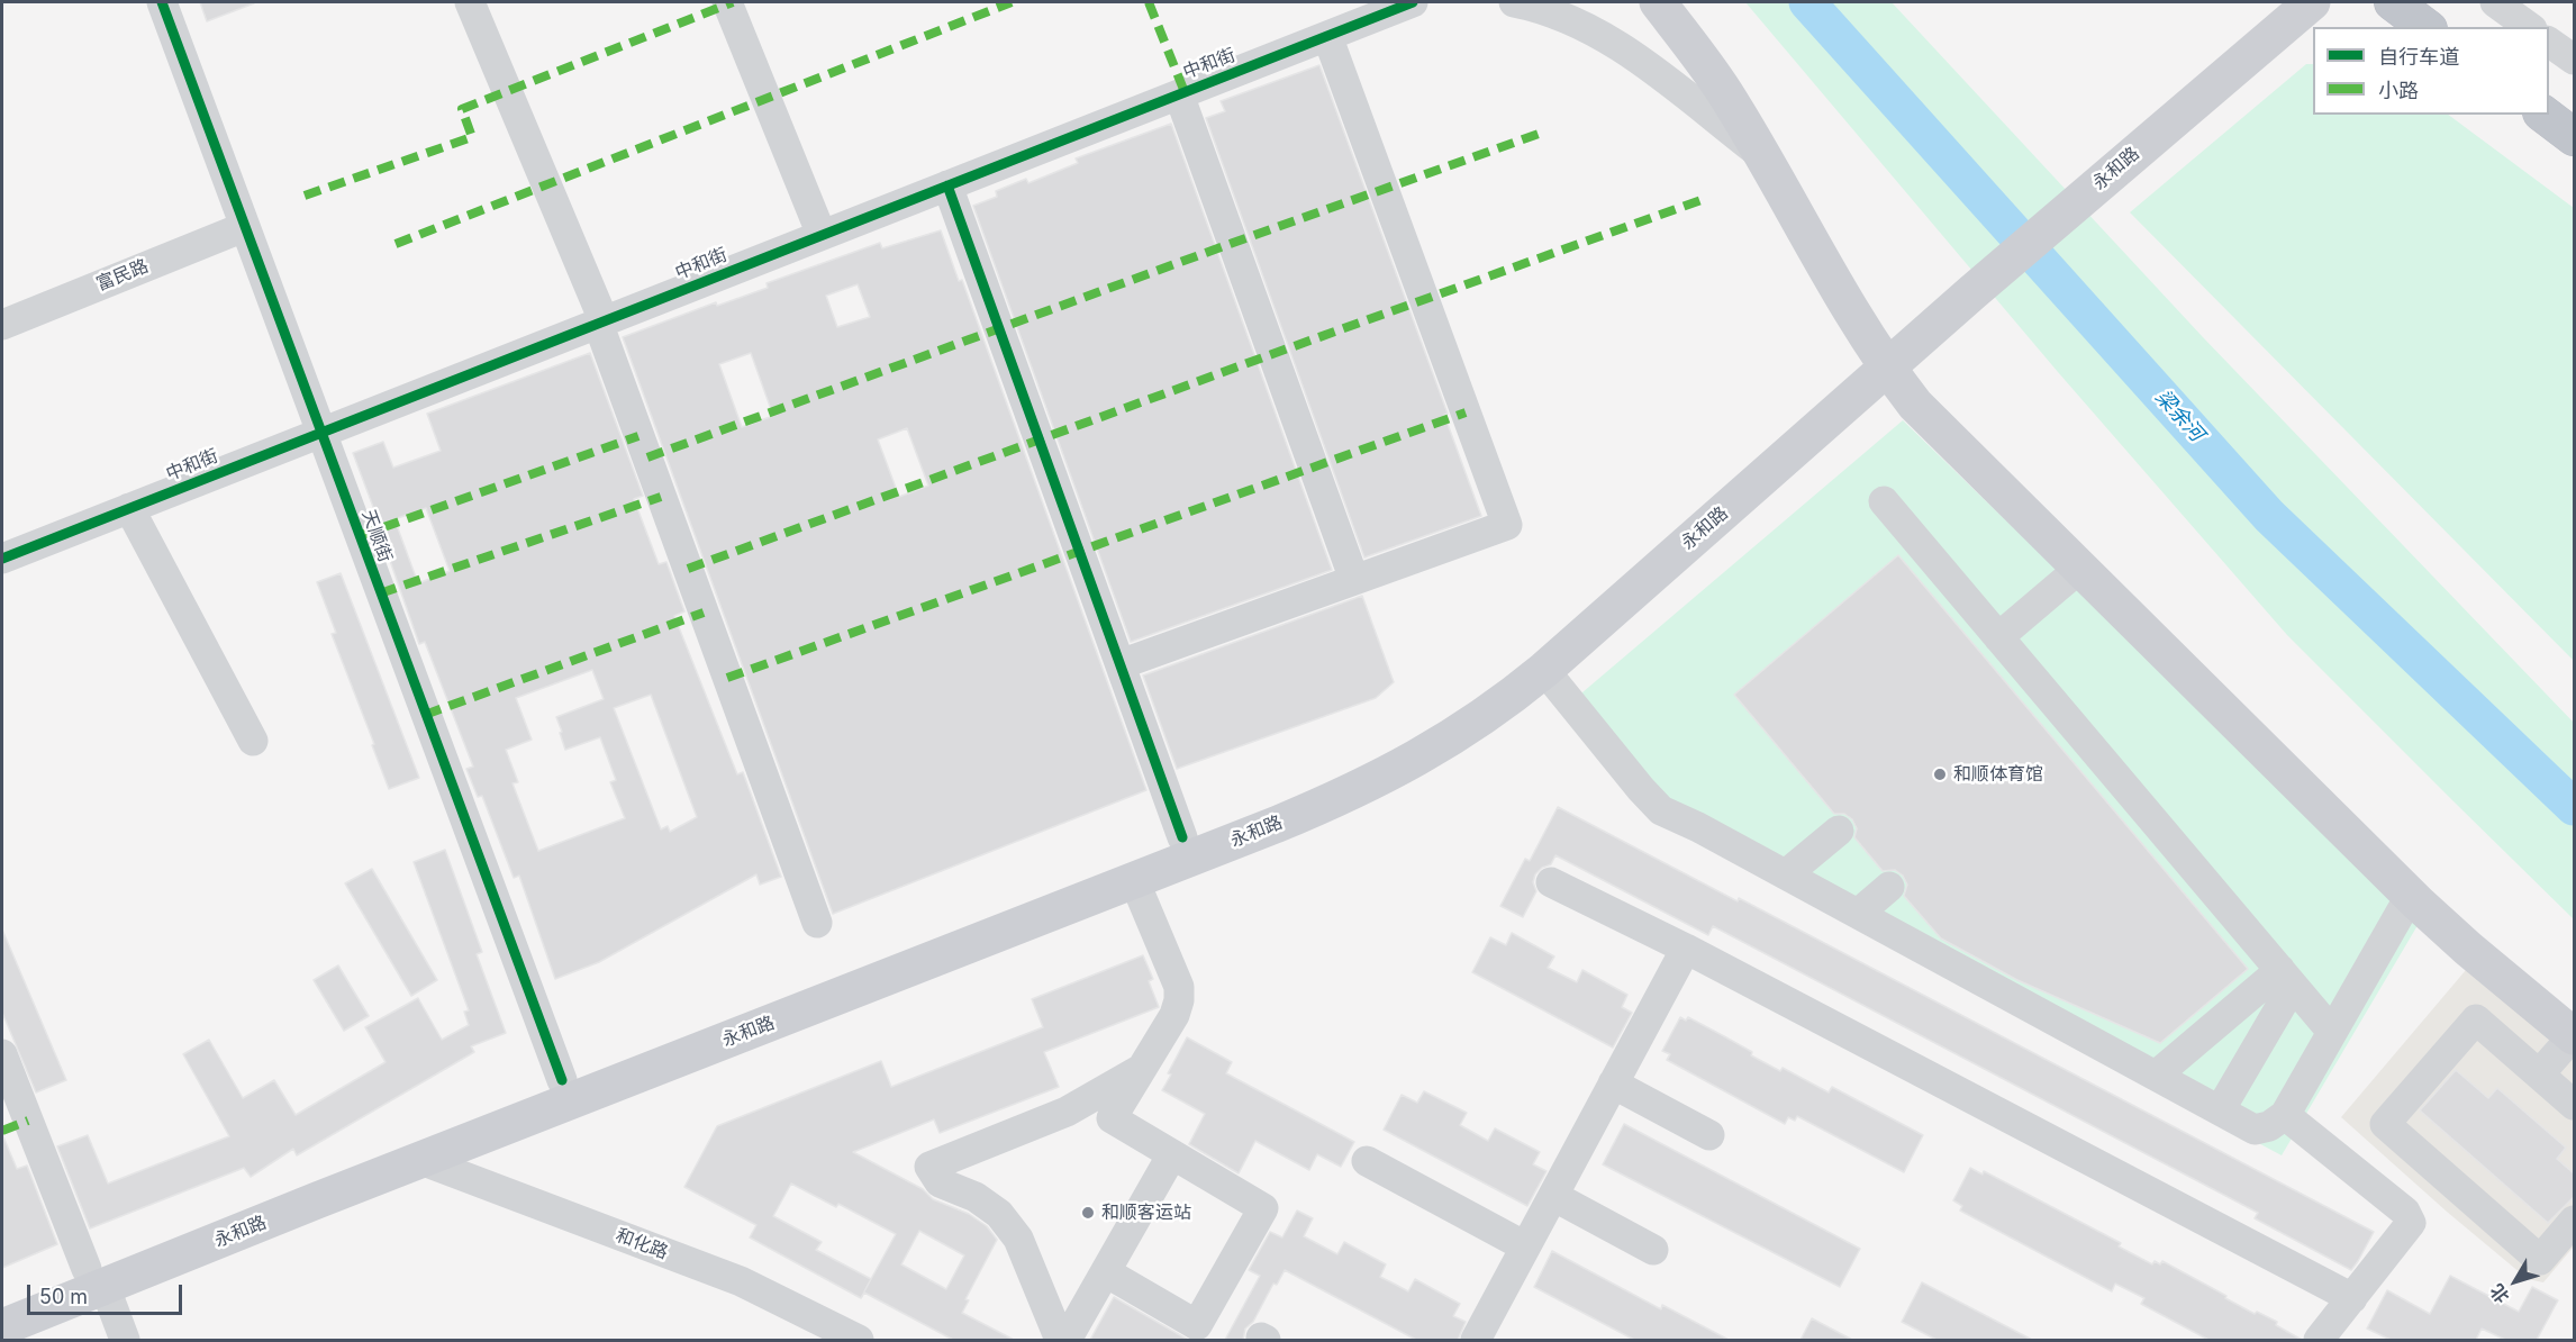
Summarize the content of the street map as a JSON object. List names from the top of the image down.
{
  "streets": {
    "main road": ["永和路"],
    "street": [
      "中和街",
      "富民路",
      "天顺街",
      "和化路"
    ]
  },
  "crossings": [
    ["中和街", "天顺街"],
    ["永和路", "天顺街"],
    ["永和路", "和化路"],
    ["富民路", "天顺街"]
  ],
  "water": ["梁余河"],
  "places": ["和顺体育馆", "和顺客运站"],
  "legend": ["自行车道", "小路"],
  "scale_bar": "50 m",
  "north": "bottom left"
}
